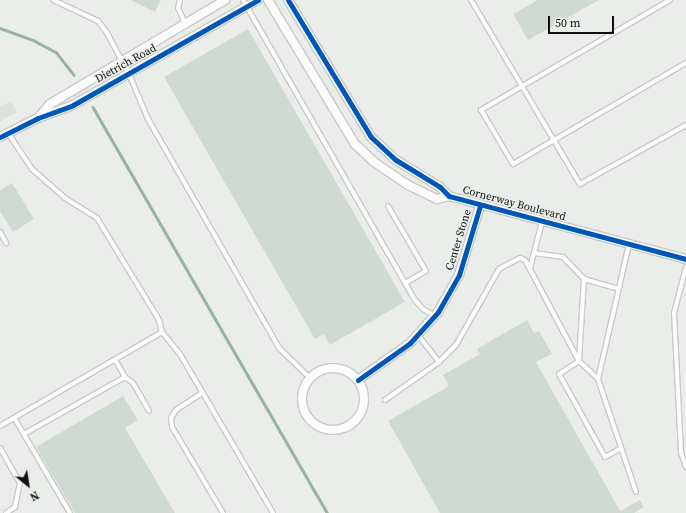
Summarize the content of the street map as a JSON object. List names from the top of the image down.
{
  "streets": {
    "street": ["Dietrich Road", "Cornerway Boulevard", "Center Stone"]
  },
  "crossings": [
    ["Cornerway Boulevard", "Center Stone"]
  ],
  "scale_bar": "50 m",
  "north": "bottom right"
}
